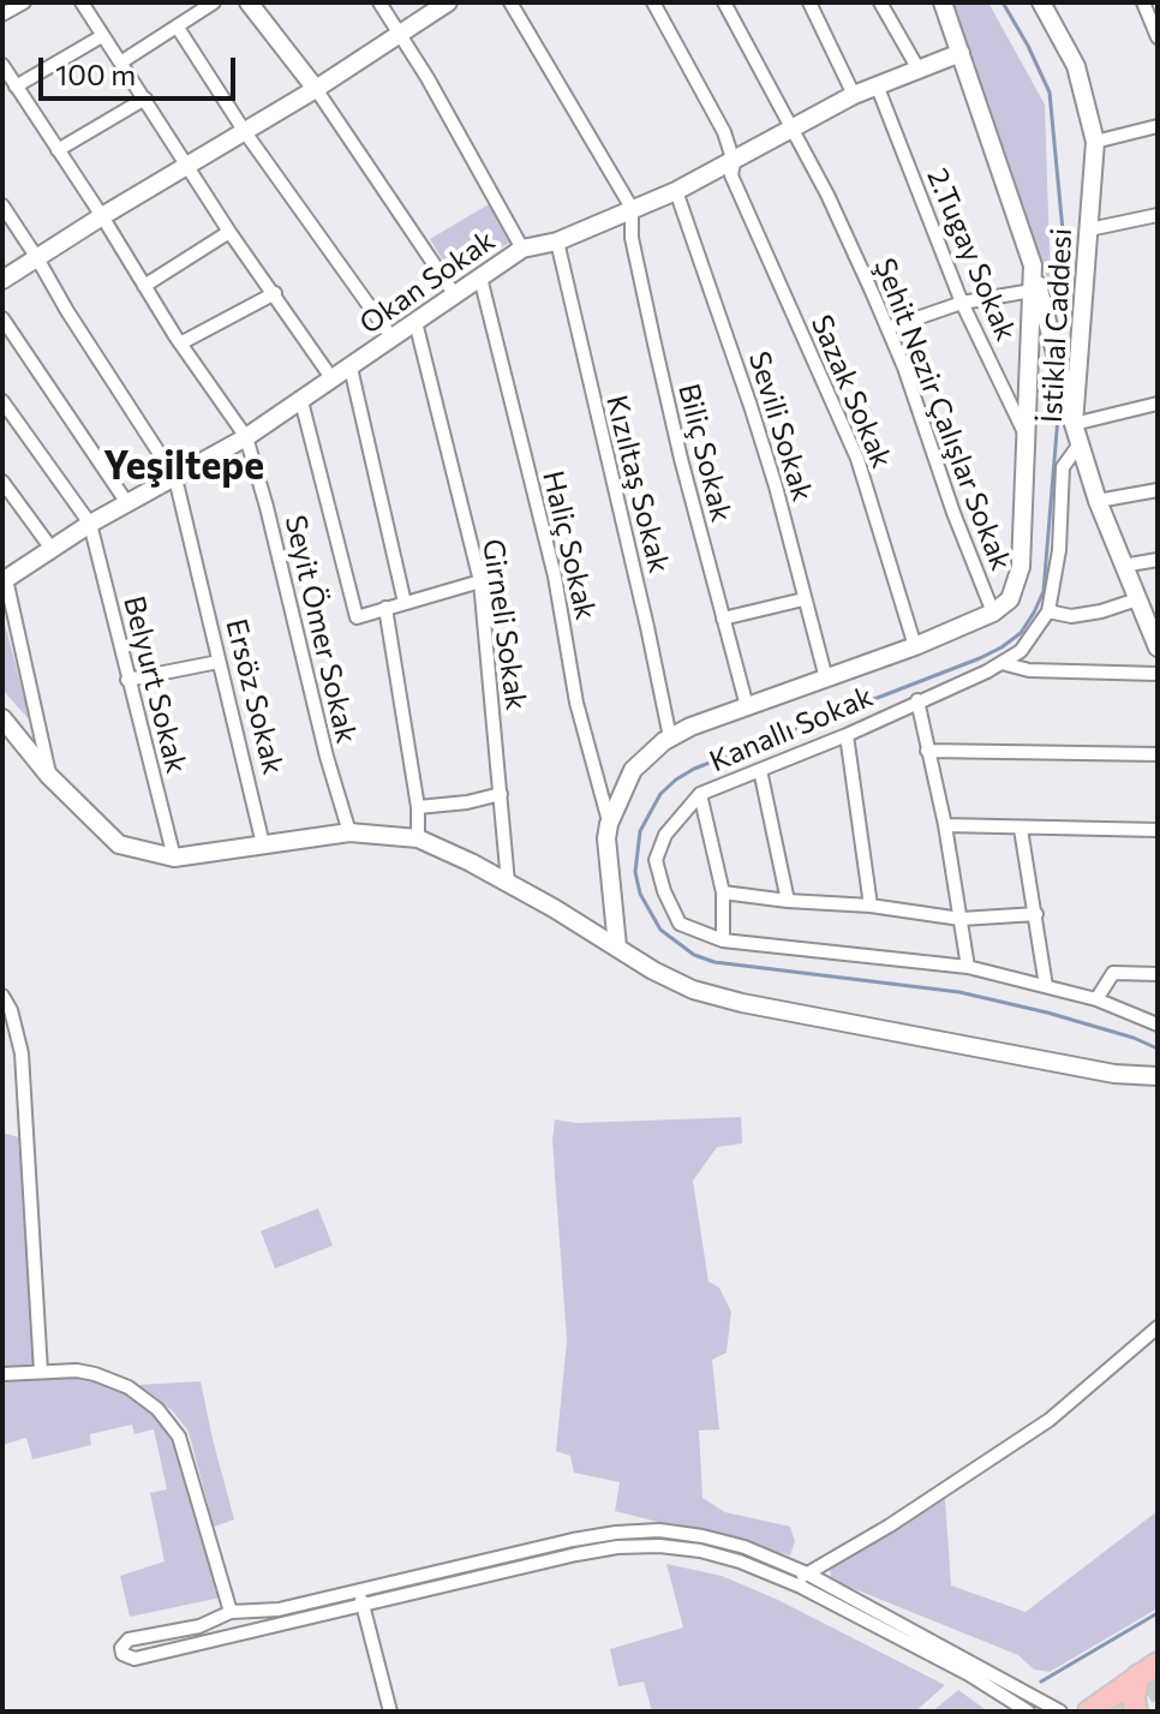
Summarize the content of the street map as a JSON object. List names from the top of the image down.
{
  "streets": {
    "street": [
      "2.Tugay Sokak",
      "Okan Sokak",
      "İstiklal Caddesi",
      "Sazak Sokak",
      "Şehit Nezir Çalışlar Sokak",
      "Sevili Sokak",
      "Biliç Sokak",
      "Kızıltaş Sokak",
      "Haliç Sokak",
      "Girneli Sokak",
      "Seyit Ömer Sokak",
      "Belyurt Sokak",
      "Ersöz Sokak",
      "Kanallı Sokak"
    ]
  },
  "crossings": [
    ["2.Tugay Sokak", "Okan Sokak"],
    ["Okan Sokak", "Sazak Sokak"],
    ["Okan Sokak", "Şehit Nezir Çalışlar Sokak"],
    ["Okan Sokak", "Sevili Sokak"],
    ["Okan Sokak", "Biliç Sokak"],
    ["Okan Sokak", "Kızıltaş Sokak"],
    ["Okan Sokak", "Haliç Sokak"],
    ["Okan Sokak", "Girneli Sokak"],
    ["Okan Sokak", "Seyit Ömer Sokak"],
    ["Okan Sokak", "Belyurt Sokak"],
    ["Okan Sokak", "Ersöz Sokak"],
    ["İstiklal Caddesi", "Kanallı Sokak"]
  ],
  "districts": ["Yeşiltepe"],
  "scale_bar": "100 m"
}
